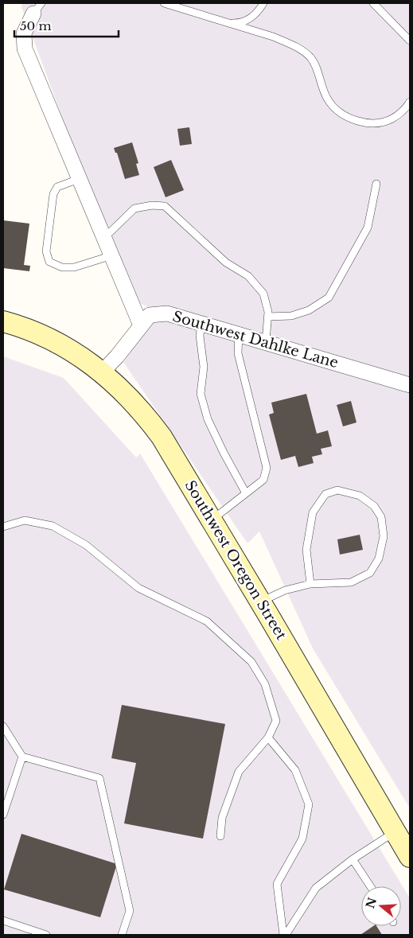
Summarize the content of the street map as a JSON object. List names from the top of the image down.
{
  "streets": {
    "main road": ["Southwest Oregon Street"],
    "street": ["Southwest Dahlke Lane"]
  },
  "crossings": [
    ["Southwest Dahlke Lane", "Southwest Oregon Street"]
  ],
  "scale_bar": "50 m",
  "north": "left"
}
